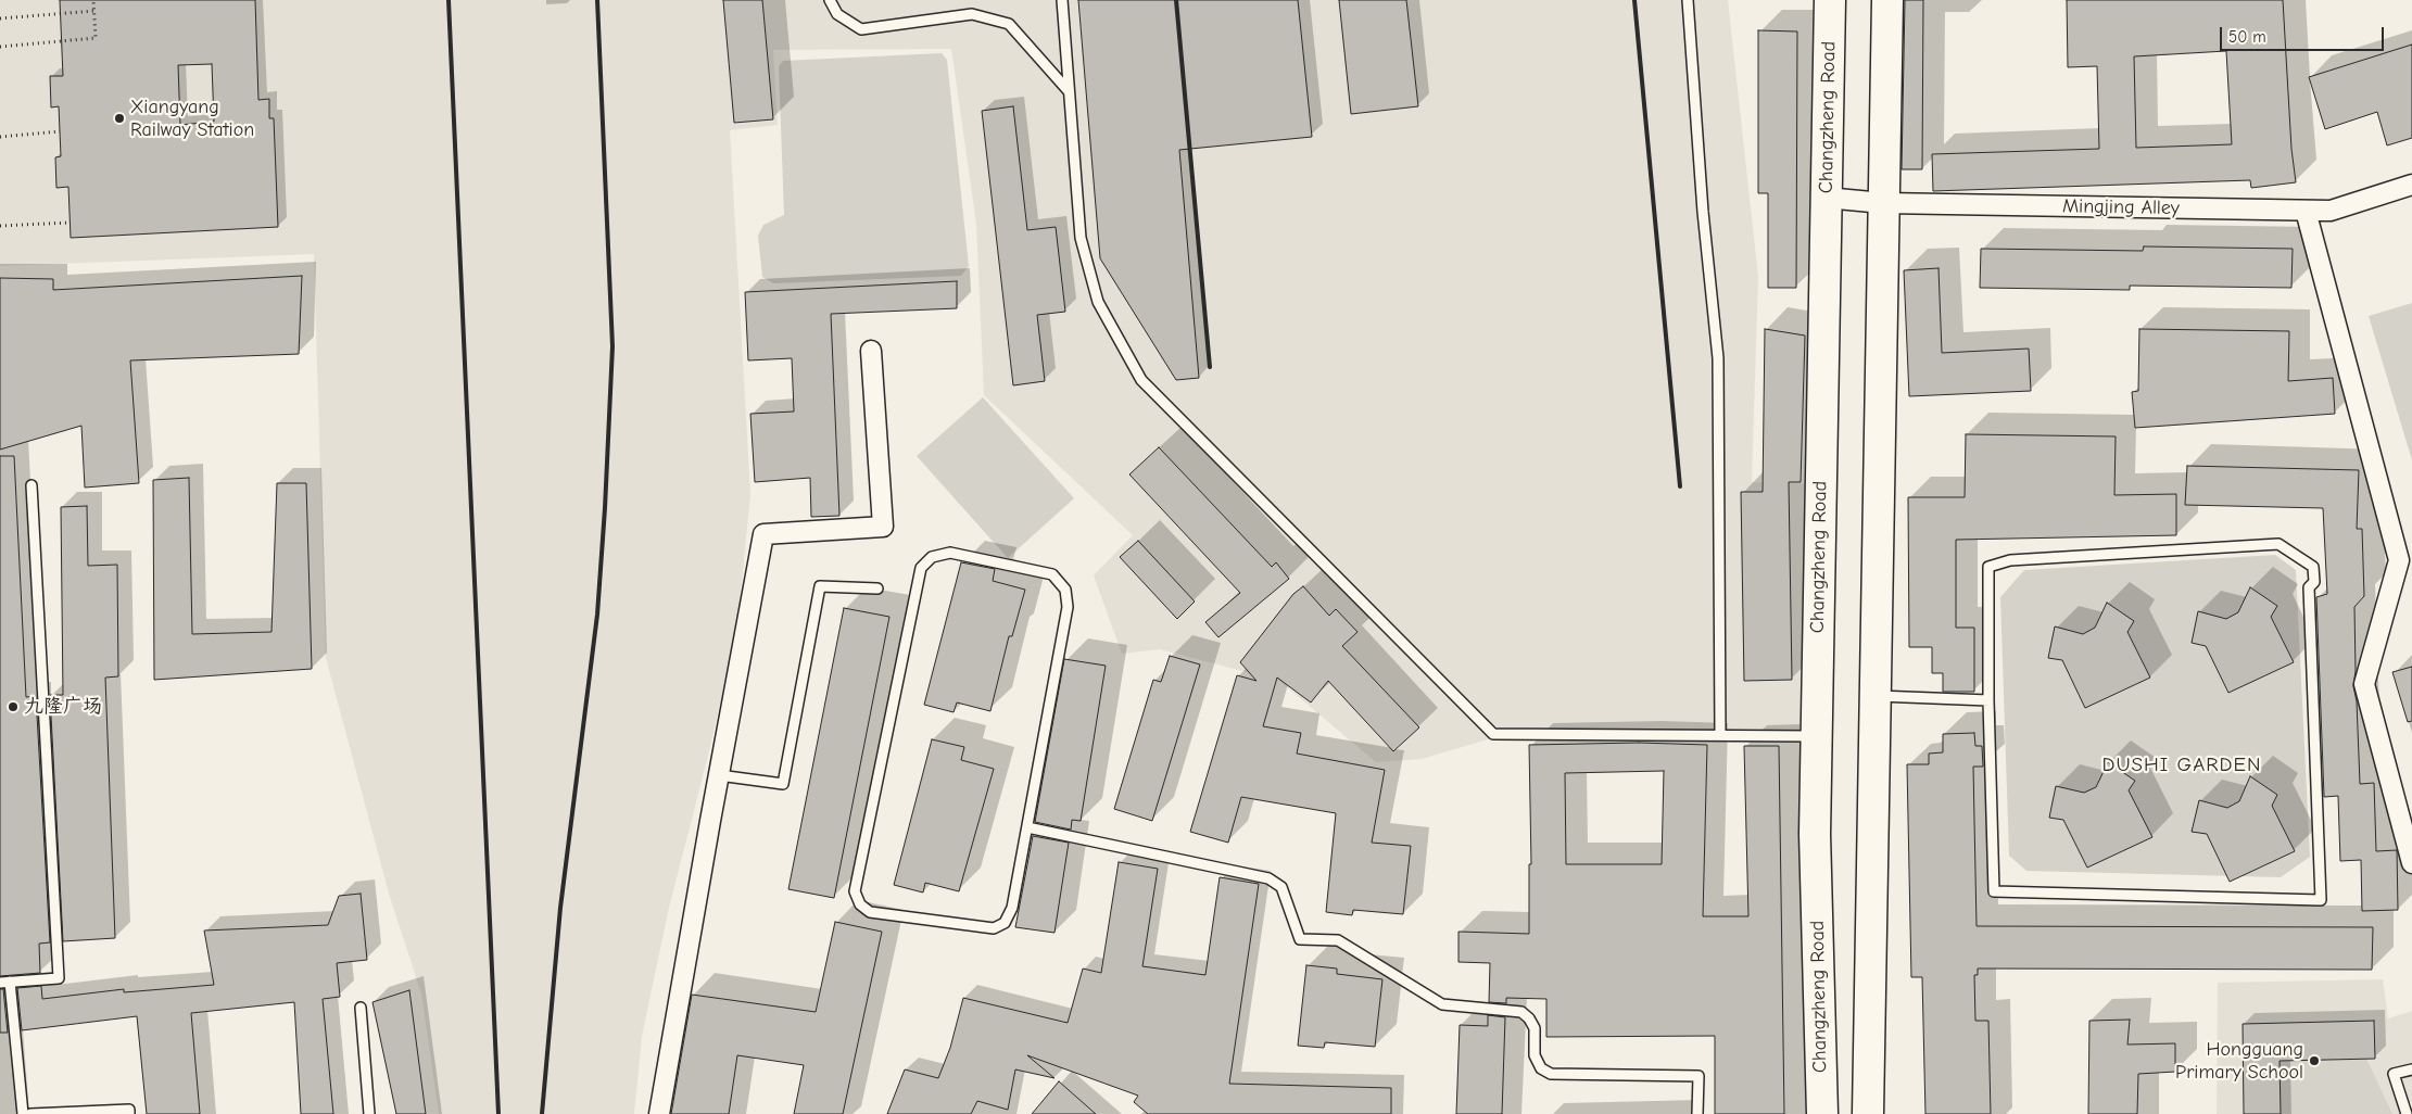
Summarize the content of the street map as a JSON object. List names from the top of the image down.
{
  "streets": {
    "main road": ["Changzheng Road"],
    "street": ["Mingjing Alley"]
  },
  "crossings": [
    ["Changzheng Road", "Mingjing Alley"]
  ],
  "districts": ["DUSHI GARDEN"],
  "places": ["Xiangyang Railway Station", "九隆广场", "Hongguang Primary School"],
  "scale_bar": "50 m"
}
